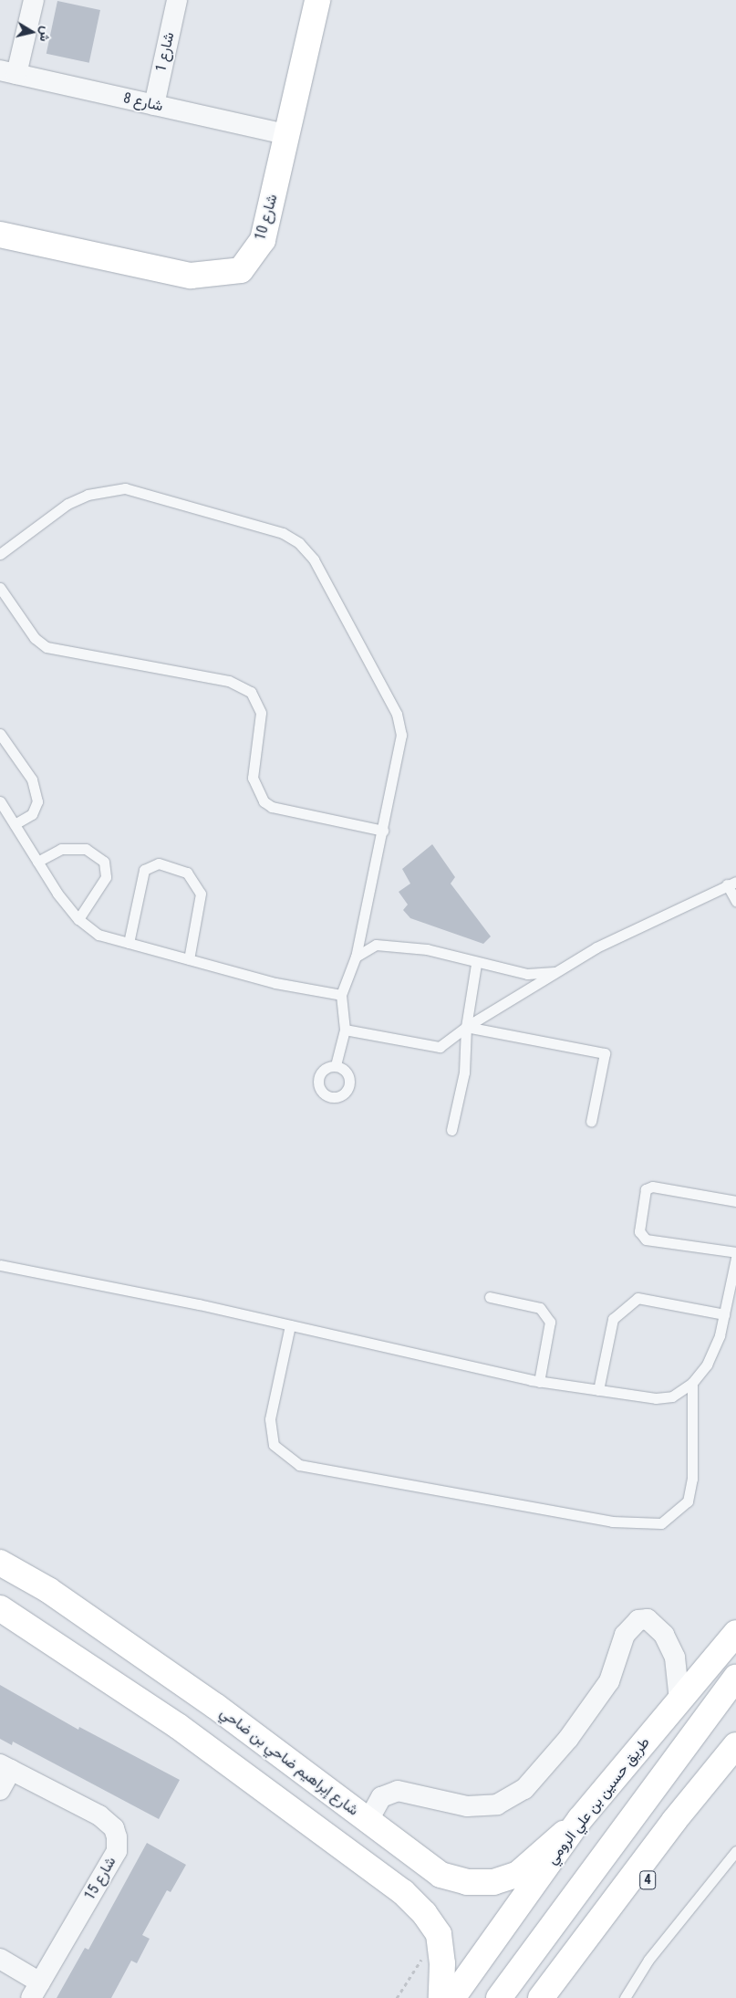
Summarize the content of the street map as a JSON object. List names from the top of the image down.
{
  "streets": {
    "main road": [
      "شارع 10",
      "شارع إبراهيم ضاحي بن ضاحي",
      "طريق حسين بن علي الرومي",
      "4"
    ],
    "street": ["شارع 1", "شارع 8", "شارع 15"]
  },
  "crossings": [
    ["شارع 1", "شارع 8"],
    ["شارع 8", "شارع 10"],
    ["شارع إبراهيم ضاحي بن ضاحي", "طريق حسين بن علي الرومي"]
  ],
  "north": "right"
}
